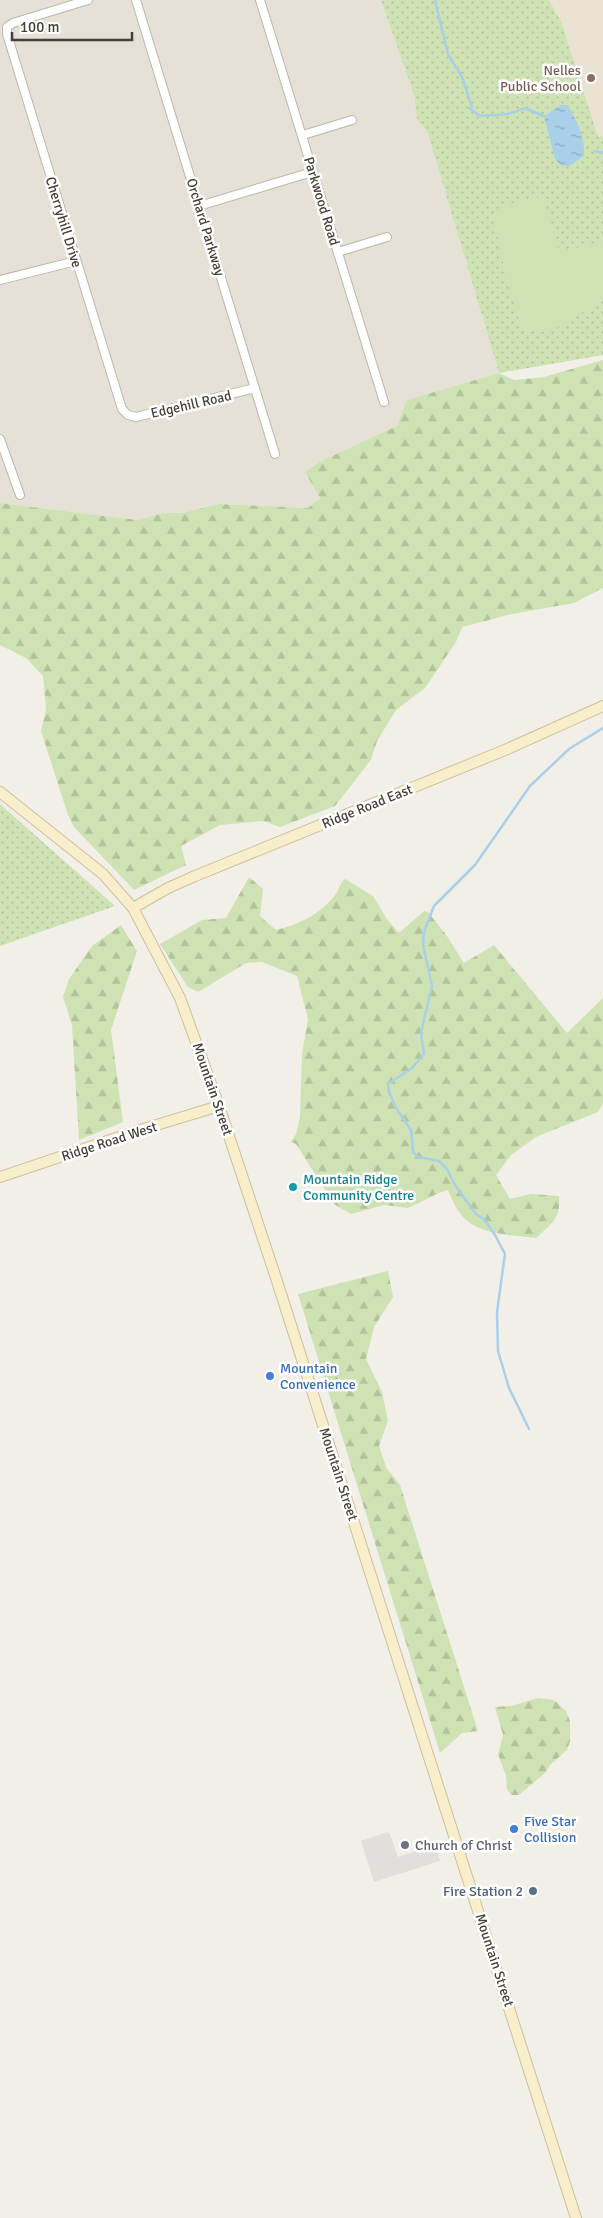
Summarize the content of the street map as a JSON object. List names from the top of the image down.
{
  "streets": {
    "main road": ["Ridge Road East", "Mountain Street", "Ridge Road West"],
    "street": [
      "Parkwood Road",
      "Cherryhill Drive",
      "Orchard Parkway",
      "Edgehill Road"
    ]
  },
  "crossings": [
    ["Cherryhill Drive", "Edgehill Road"],
    ["Orchard Parkway", "Edgehill Road"],
    ["Ridge Road East", "Mountain Street"],
    ["Mountain Street", "Ridge Road West"]
  ],
  "places": [
    "Nelles Public School",
    "Mountain Ridge Community Centre",
    "Mountain Convenience",
    "Five Star Collision",
    "Church of Christ",
    "Fire Station 2"
  ],
  "scale_bar": "100 m"
}
